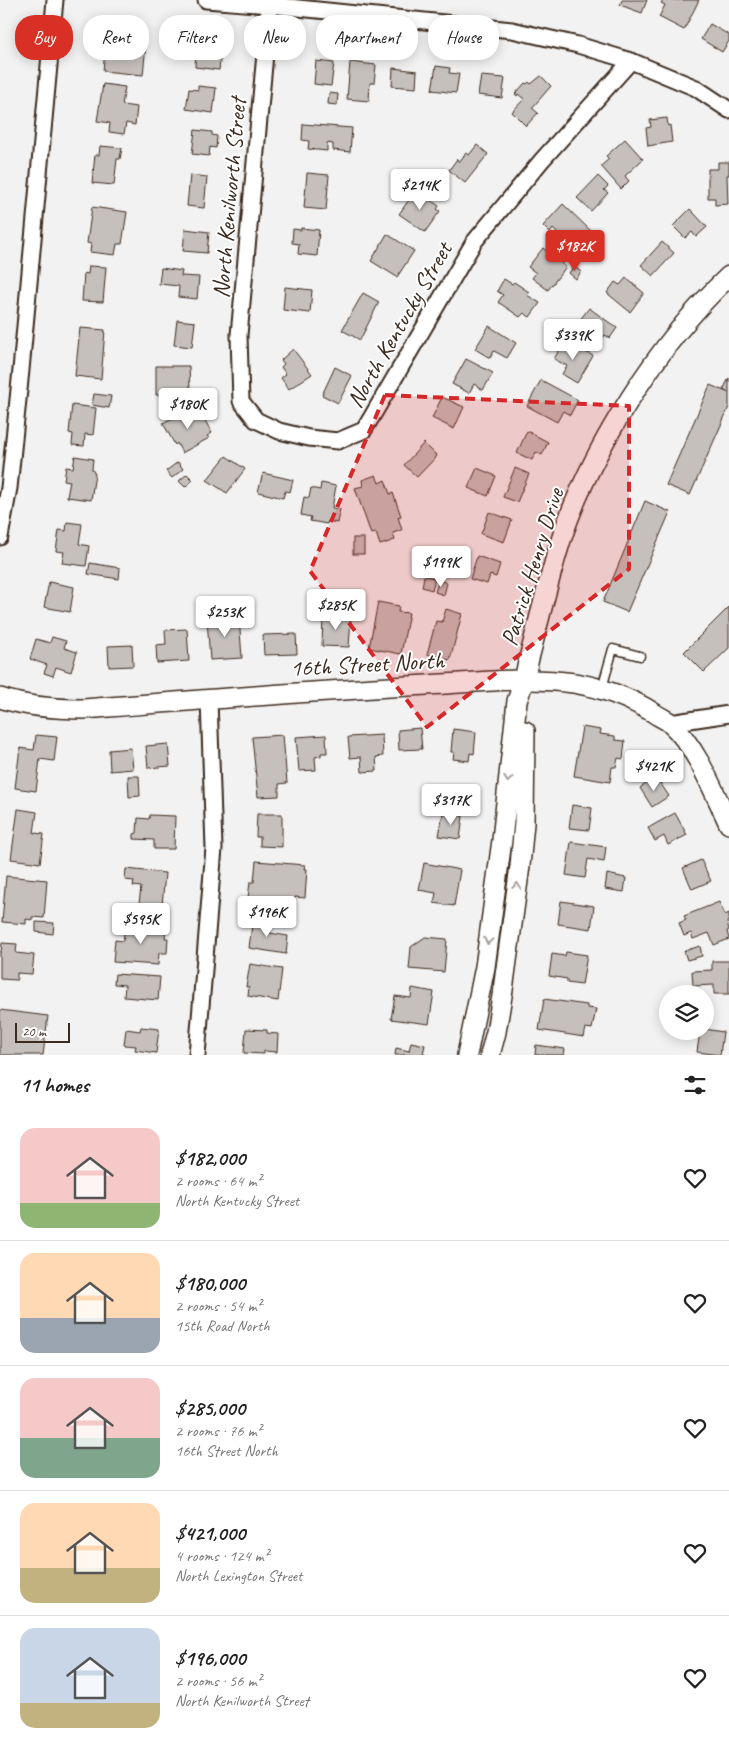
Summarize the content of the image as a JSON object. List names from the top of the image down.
{
  "streets": {
    "street": [
      "North Kenilworth Street",
      "North Kentucky Street",
      "Patrick Henry Drive",
      "16th Street North"
    ]
  },
  "crossings": [
    ["North Kenilworth Street", "North Kentucky Street"],
    ["Patrick Henry Drive", "16th Street North"]
  ],
  "scale_bar": "20 m",
  "page": {
    "chip": [
      "Buy",
      "Rent",
      "Filters",
      "New",
      "Apartment",
      "House"
    ],
    "price": [
      "$214K",
      "$182K",
      "$339K",
      "$180K",
      "$199K",
      "$285K",
      "$253K",
      "$421K",
      "$317K",
      "$196K",
      "$595K"
    ],
    "scale": "20 m",
    "heading": "11 homes",
    "list": [
      {
        "name": "$182,000",
        "note": "2 rooms · 64 m² · North Kentucky Street"
      },
      {
        "name": "$180,000",
        "note": "2 rooms · 54 m² · 15th Road North"
      },
      {
        "name": "$285,000",
        "note": "2 rooms · 76 m² · 16th Street North"
      },
      {
        "name": "$421,000",
        "note": "4 rooms · 124 m² · North Lexington Street"
      },
      {
        "name": "$196,000",
        "note": "2 rooms · 56 m² · North Kenilworth Street"
      }
    ]
  }
}
